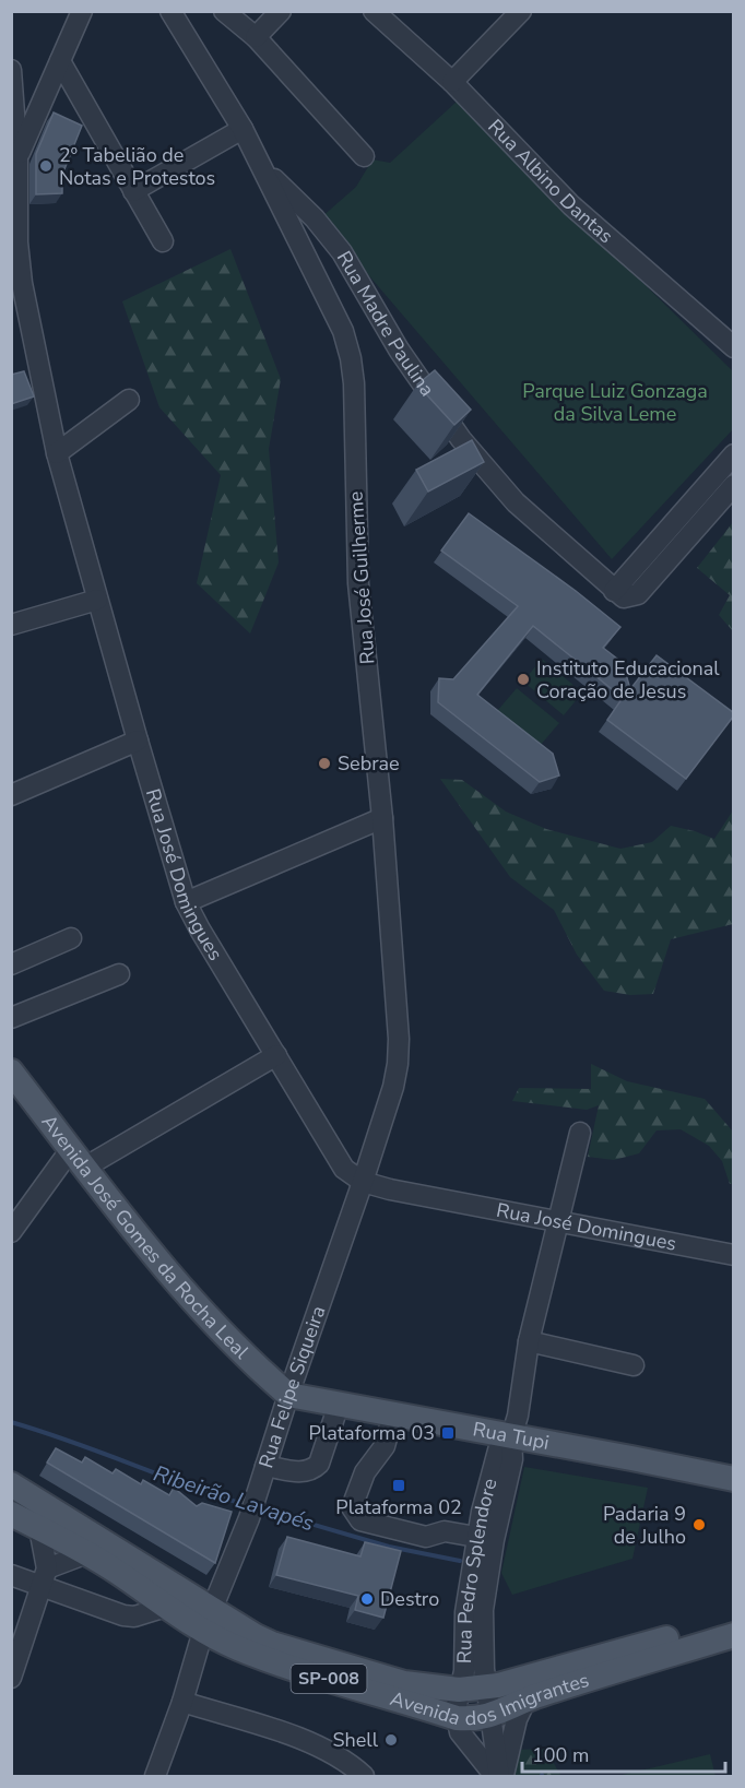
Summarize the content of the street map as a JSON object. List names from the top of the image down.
{
  "streets": {
    "main road": [
      "Avenida José Gomes da Rocha Leal",
      "Rua Tupi",
      "SP-008",
      "Avenida dos Imigrantes"
    ],
    "street": [
      "Rua Albino Dantas",
      "Rua Madre Paulina",
      "Rua José Guilherme",
      "Rua José Domingues",
      "Rua Felipe Siqueira",
      "Rua Pedro Splendore"
    ]
  },
  "crossings": [
    ["Rua Madre Paulina", "Rua José Guilherme"],
    ["Rua José Guilherme", "Rua José Domingues"],
    ["Rua José Guilherme", "Rua Felipe Siqueira"],
    ["Rua José Domingues", "Rua Felipe Siqueira"],
    ["Rua José Domingues", "Rua Pedro Splendore"],
    ["Avenida José Gomes da Rocha Leal", "Rua Felipe Siqueira"],
    ["Avenida José Gomes da Rocha Leal", "Rua Tupi"],
    ["Rua Felipe Siqueira", "Rua Tupi"],
    ["Rua Felipe Siqueira", "Avenida dos Imigrantes"],
    ["Rua Tupi", "Rua Pedro Splendore"],
    ["Rua Pedro Splendore", "Avenida dos Imigrantes"]
  ],
  "water": ["Ribeirão Lavapés"],
  "parks": ["Parque Luiz Gonzaga da Silva Leme"],
  "places": {
    "other": [
      "2º Tabelião de Notas e Protestos",
      "Instituto Educacional Coração de Jesus",
      "Sebrae",
      "Padaria 9 de Julho",
      "Destro",
      "Shell"
    ],
    "transit": ["Plataforma 03", "Plataforma 02"]
  },
  "scale_bar": "100 m"
}
